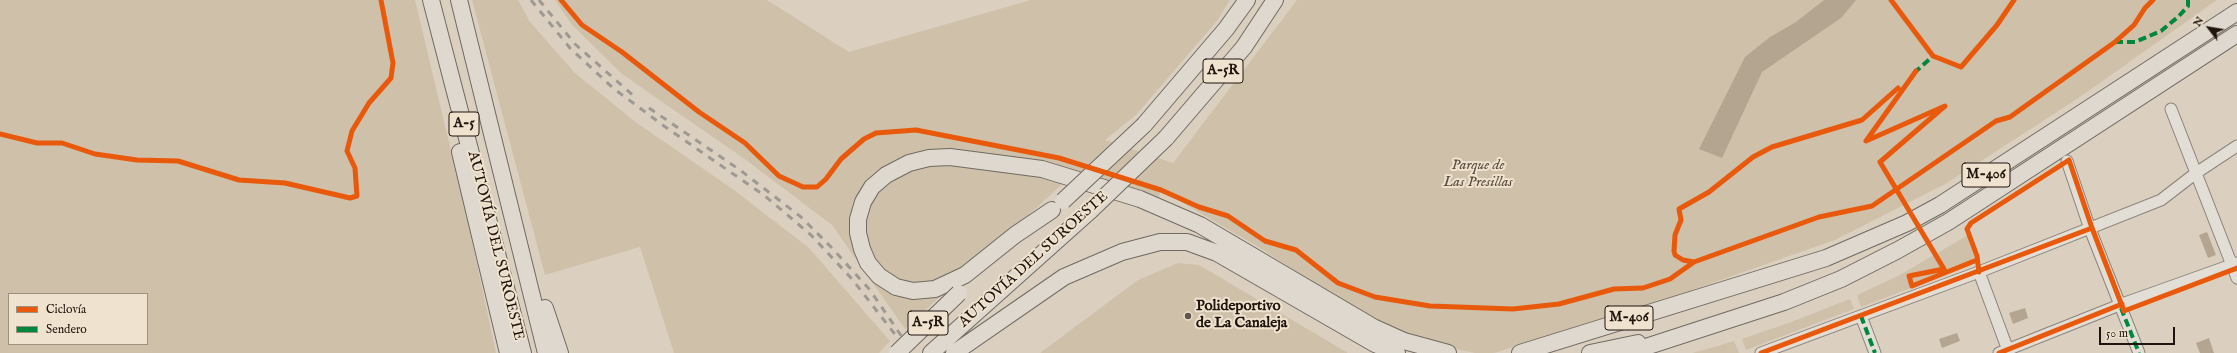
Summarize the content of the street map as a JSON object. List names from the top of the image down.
{
  "streets": {
    "highway": [
      "A-5R",
      "A-5",
      "M-406",
      "AUTOVÍA DEL SUROESTE"
    ]
  },
  "parks": ["Parque de Las Presillas"],
  "places": ["Polideportivo de La Canaleja"],
  "legend": ["Ciclovía", "Sendero"],
  "scale_bar": "50 m",
  "north": "top left"
}
